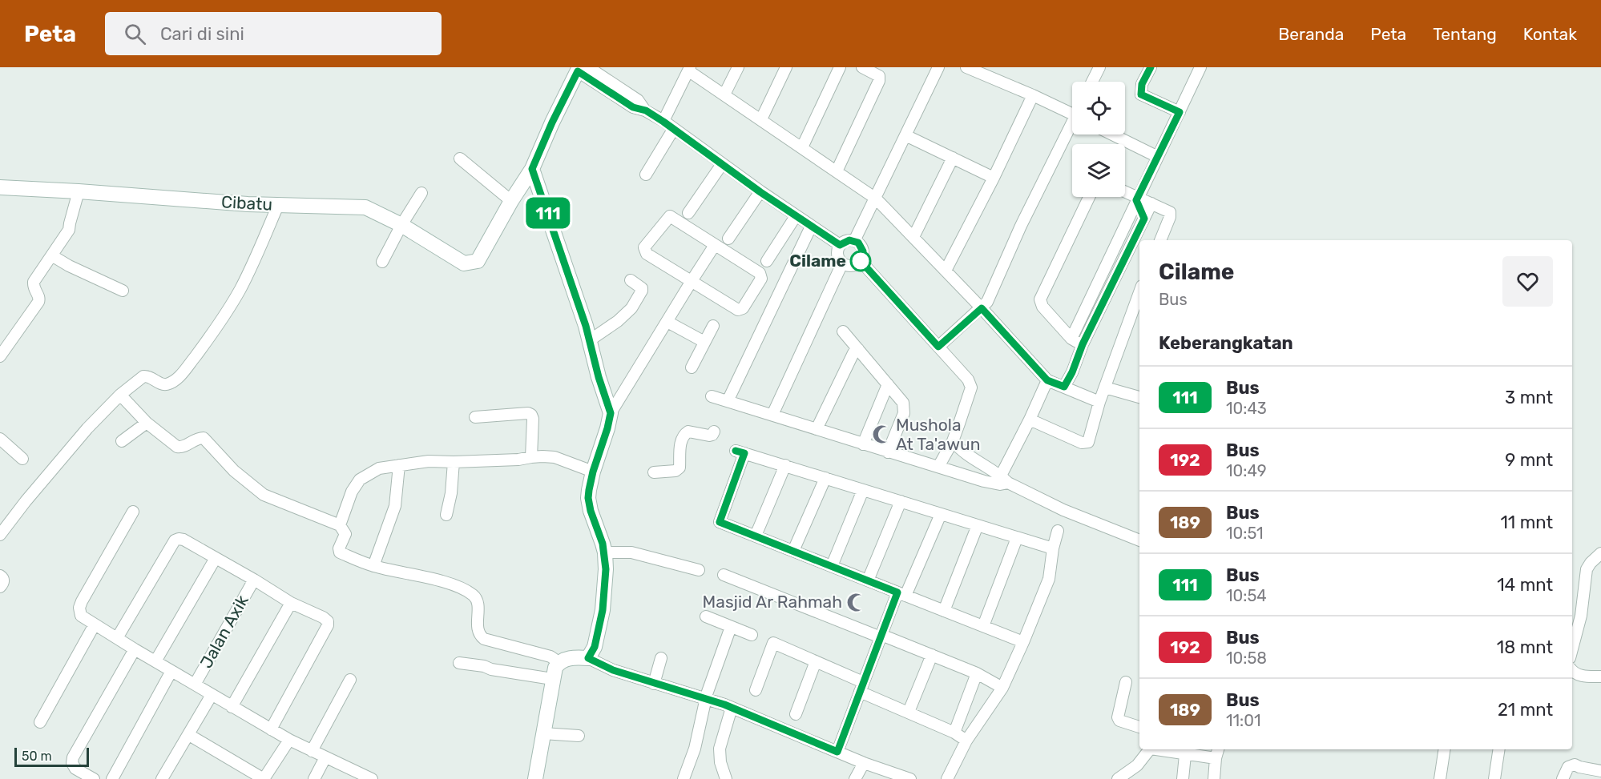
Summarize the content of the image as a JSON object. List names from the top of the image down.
{
  "streets": {
    "street": ["Cibatu", "Jalan Axik"]
  },
  "places": {
    "other": ["Cilame"],
    "mosque": ["Mushola At Ta'awun", "Masjid Ar Rahmah"]
  },
  "lines": ["bus line 111"],
  "scale_bar": "50 m",
  "page": {
    "header": "Peta",
    "search": "Cari di sini",
    "nav": [
      "Beranda",
      "Peta",
      "Tentang",
      "Kontak"
    ],
    "on_map": "111",
    "heading": [
      ["Cilame", "Bus"],
      "Keberangkatan"
    ],
    "list": [
      {
        "mark": "111",
        "name": "Bus",
        "note": "10:43",
        "value": "3 mnt"
      },
      {
        "mark": "192",
        "name": "Bus",
        "note": "10:49",
        "value": "9 mnt"
      },
      {
        "mark": "189",
        "name": "Bus",
        "note": "10:51",
        "value": "11 mnt"
      },
      {
        "mark": "111",
        "name": "Bus",
        "note": "10:54",
        "value": "14 mnt"
      },
      {
        "mark": "192",
        "name": "Bus",
        "note": "10:58",
        "value": "18 mnt"
      },
      {
        "mark": "189",
        "name": "Bus",
        "note": "11:01",
        "value": "21 mnt"
      }
    ],
    "scale": "50 m"
  }
}
